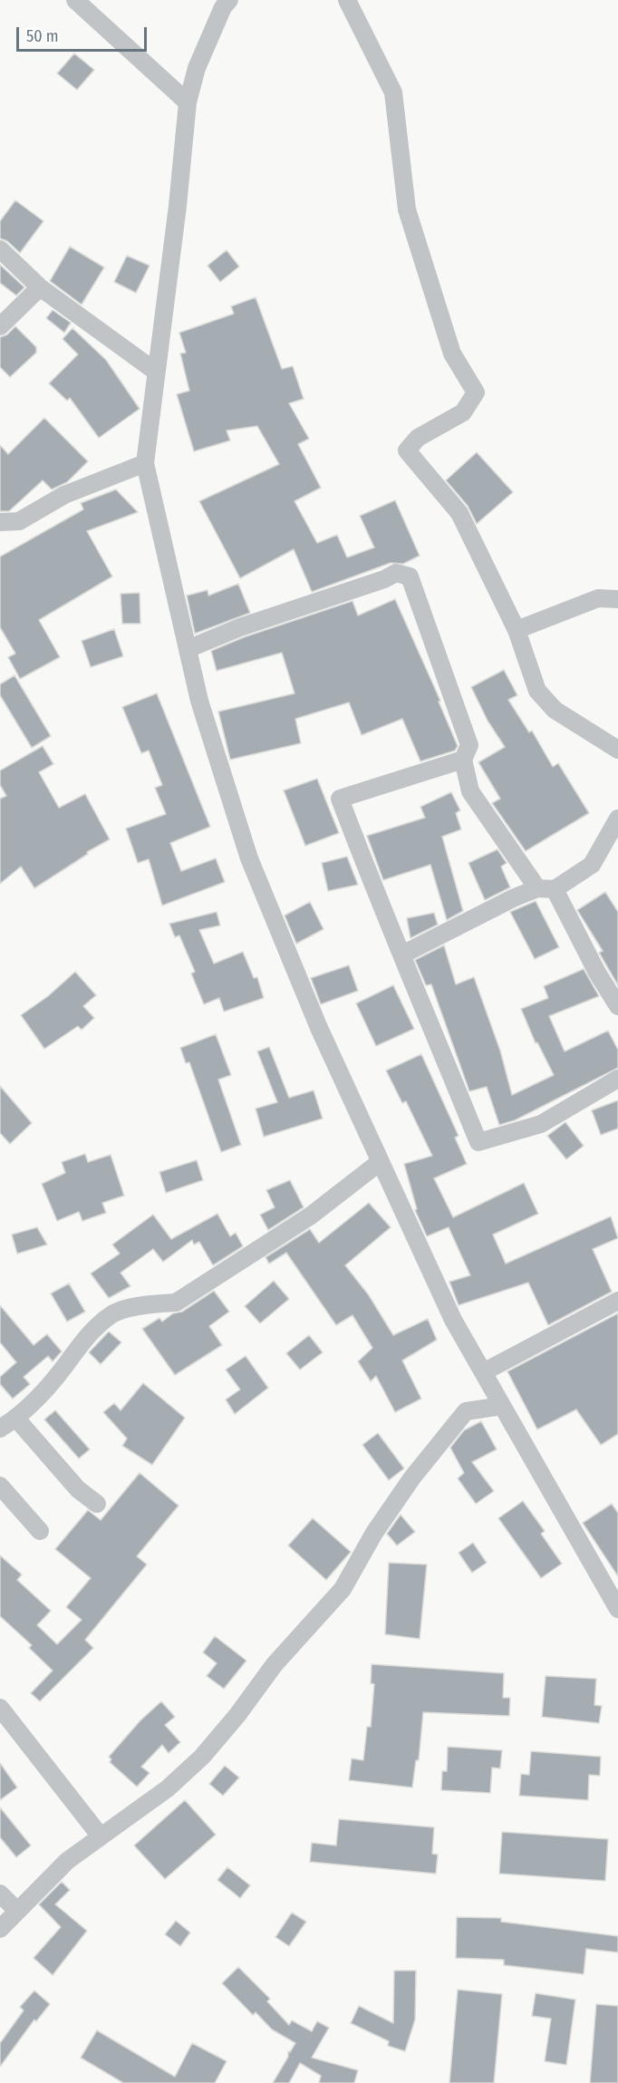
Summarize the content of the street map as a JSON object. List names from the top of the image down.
{
  "scale_bar": "50 m"
}
